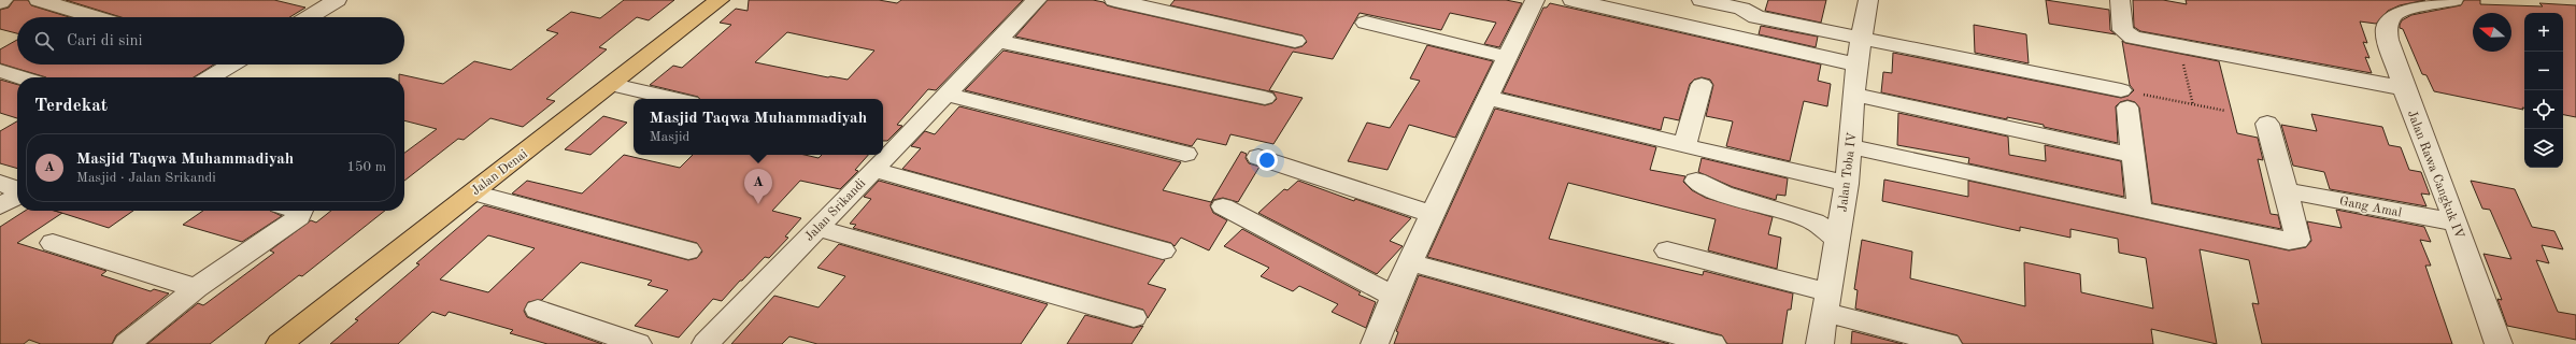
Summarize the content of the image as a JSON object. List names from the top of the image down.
{
  "streets": {
    "main road": ["Jalan Denai"],
    "street": [
      "Jalan Toba IV",
      "Jalan Rawa Cangkuk IV",
      "Gang Amal",
      "Jalan Srikandi"
    ]
  },
  "crossings": [
    ["Jalan Rawa Cangkuk IV", "Gang Amal"]
  ],
  "north": "left",
  "page": {
    "map_buttons": ["+", "−"],
    "search": "Cari di sini",
    "heading": "Terdekat",
    "popup": ["Masjid Taqwa Muhammadiyah", "Masjid"],
    "list": [
      {
        "mark": "A",
        "name": "Masjid Taqwa Muhammadiyah",
        "note": "Masjid · Jalan Srikandi",
        "value": "150 m"
      }
    ],
    "pins": "A"
  }
}
